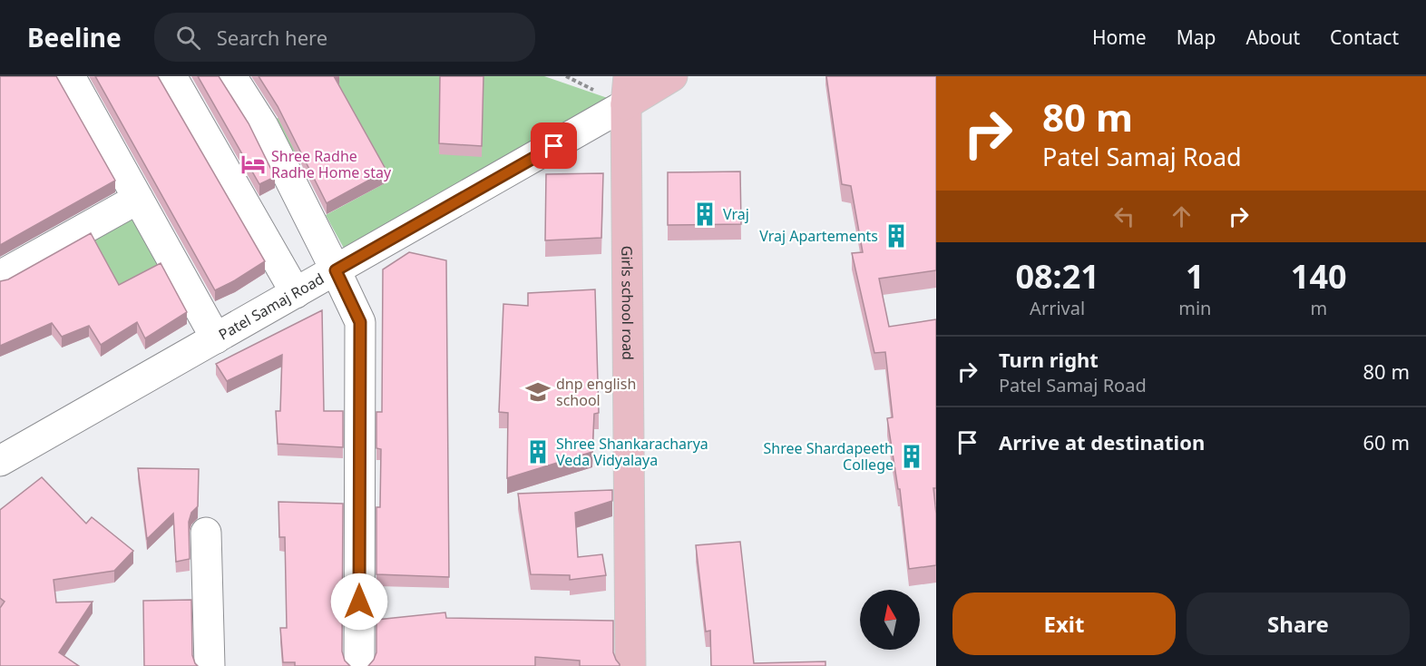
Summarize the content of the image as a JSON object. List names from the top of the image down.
{
  "streets": {
    "main road": ["Girls school road"],
    "street": ["Patel Samaj Road"]
  },
  "crossings": [
    ["Girls school road", "Patel Samaj Road"]
  ],
  "places": {
    "hotel": ["Shree Radhe Radhe Home stay"],
    "building": [
      "Vraj",
      "Vraj Apartements",
      "Shree Shankaracharya Veda Vidyalaya",
      "Shree Shardapeeth College"
    ],
    "school or university": ["dnp english school"]
  },
  "north": "top",
  "page": {
    "header": "Beeline",
    "search": "Search here",
    "nav": [
      "Home",
      "Map",
      "About",
      "Contact"
    ],
    "turn": ["80 m", "Patel Samaj Road"],
    "eta": [
      "08:21",
      "Arrival",
      "1",
      "min",
      "140",
      "m"
    ],
    "list": [
      {
        "name": "Turn right",
        "note": "Patel Samaj Road",
        "value": "80 m"
      },
      {
        "name": "Arrive at destination",
        "value": "60 m"
      }
    ],
    "buttons": ["Exit", "Share"]
  }
}
